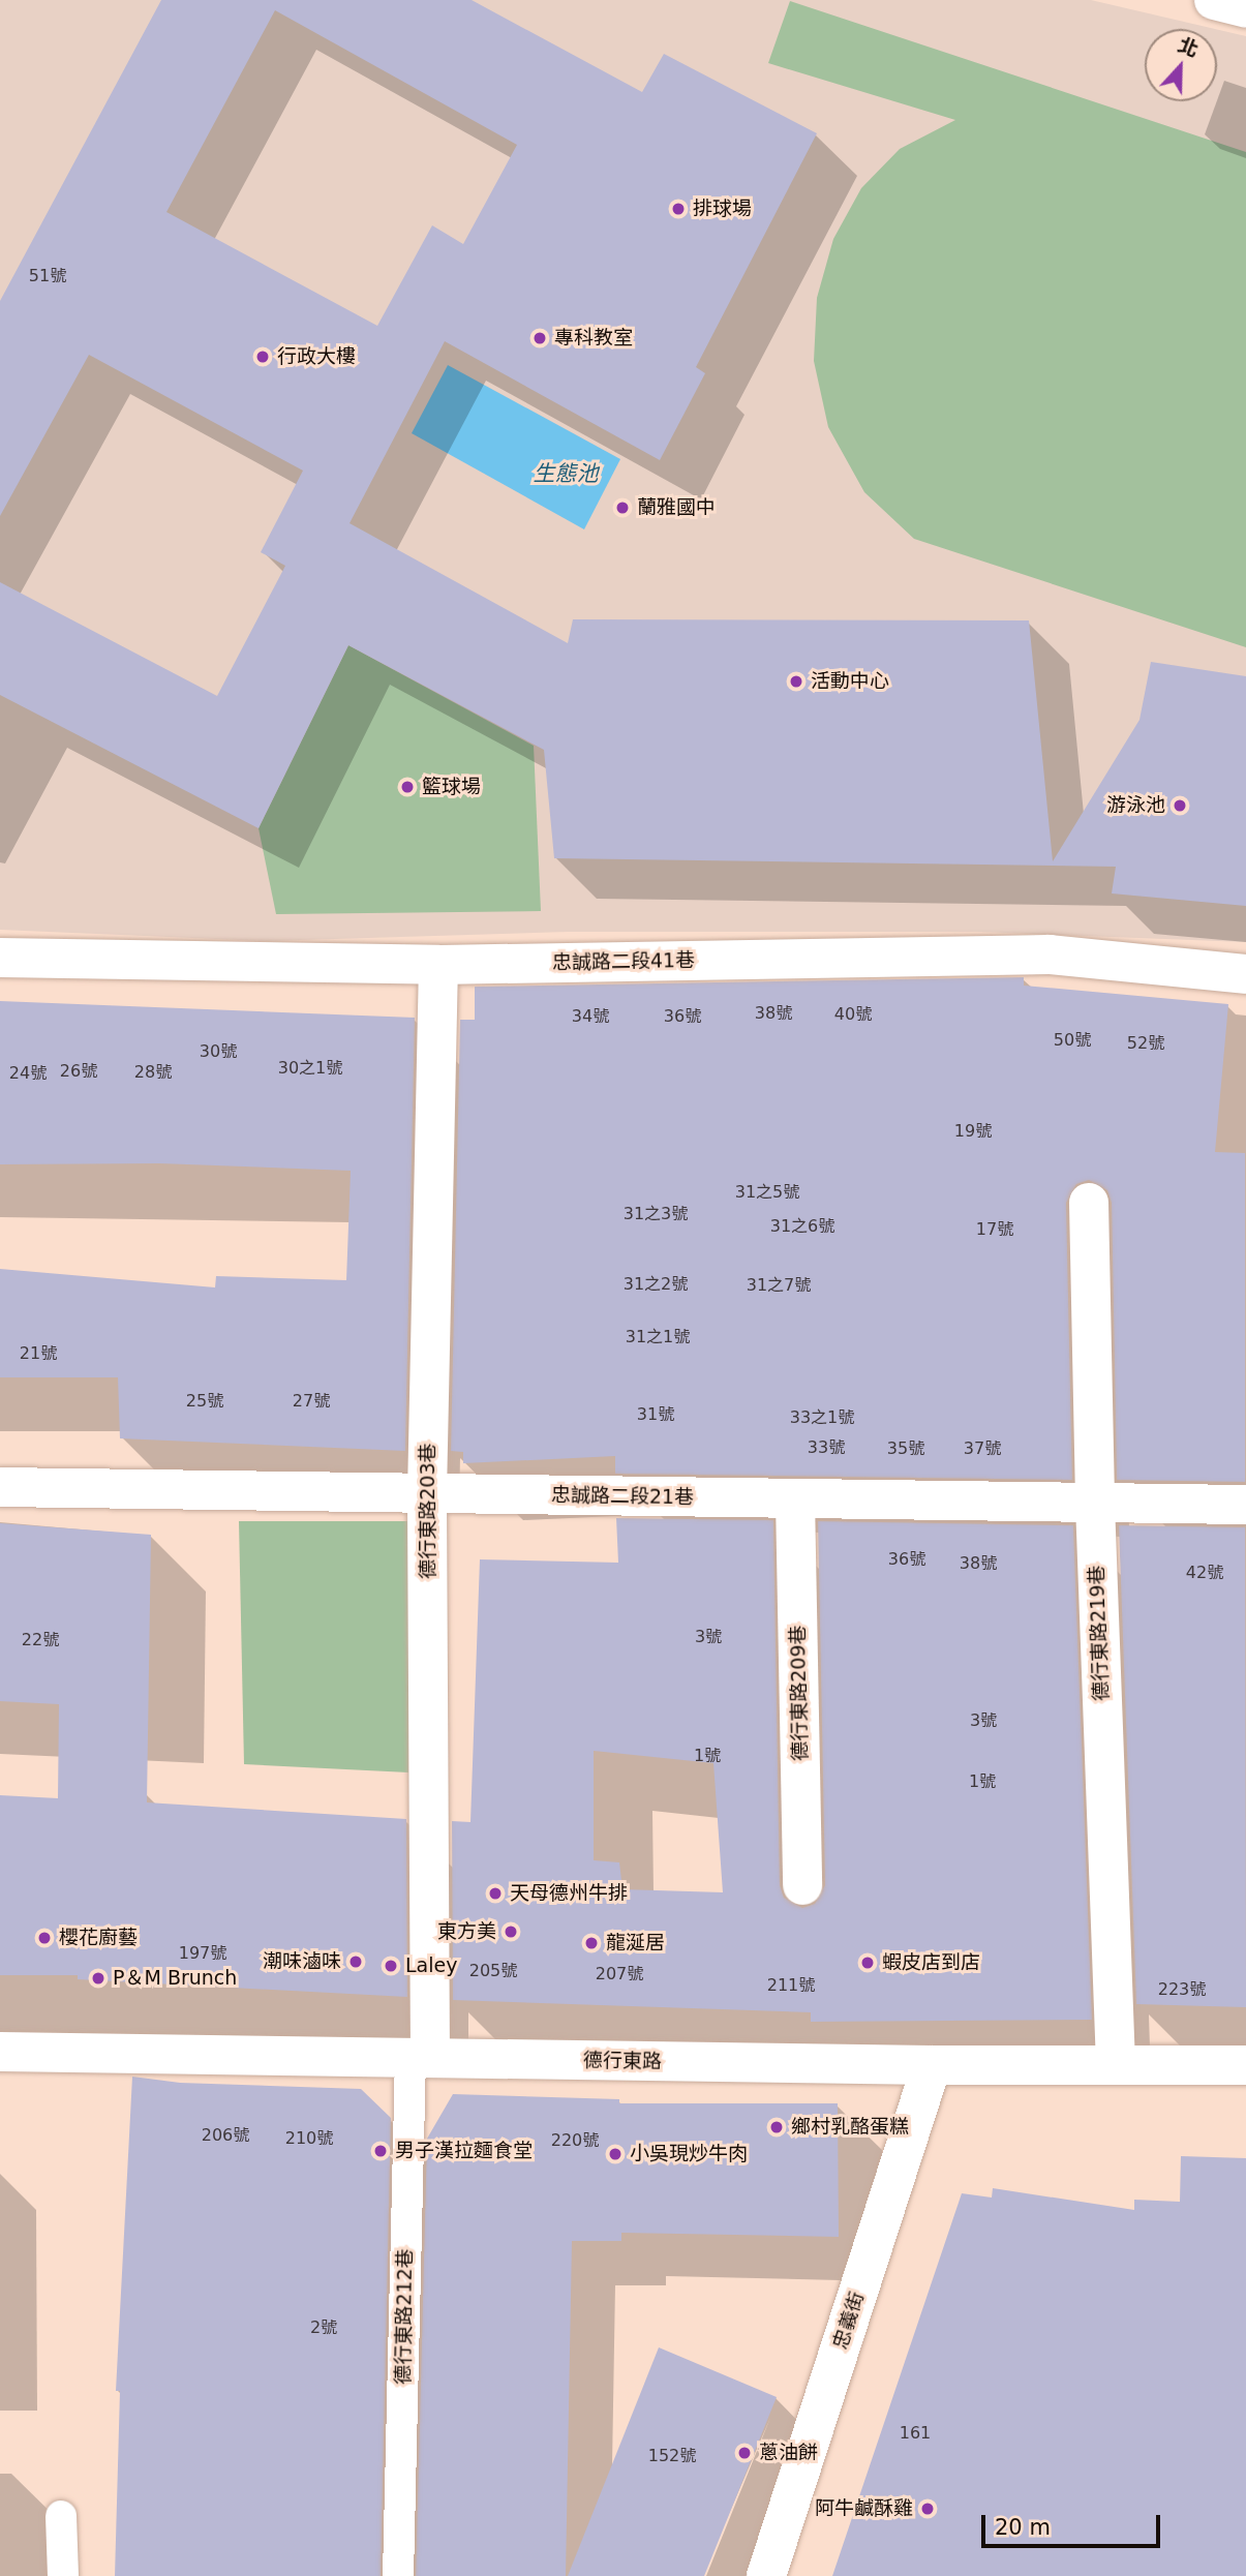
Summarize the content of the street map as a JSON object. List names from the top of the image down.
{
  "streets": {
    "street": [
      "忠誠路二段41巷",
      "忠誠路二段21巷",
      "德行東路203巷",
      "德行東路219巷",
      "德行東路209巷",
      "德行東路",
      "忠義街"
    ],
    "lane": ["德行東路212巷"]
  },
  "crossings": [
    ["忠誠路二段41巷", "德行東路203巷"],
    ["忠誠路二段21巷", "德行東路203巷"],
    ["忠誠路二段21巷", "德行東路219巷"],
    ["忠誠路二段21巷", "德行東路209巷"],
    ["德行東路203巷", "德行東路"],
    ["德行東路203巷", "德行東路212巷"],
    ["德行東路219巷", "德行東路"],
    ["德行東路", "德行東路212巷"],
    ["德行東路", "忠義街"]
  ],
  "water": ["生態池"],
  "places": [
    "排球場",
    "專科教室",
    "行政大樓",
    "蘭雅國中",
    "活動中心",
    "籃球場",
    "游泳池",
    "天母德州牛排",
    "東方美",
    "櫻花廚藝",
    "龍涎居",
    "潮味滷味",
    "蝦皮店到店",
    "Laley",
    "P＆M Brunch",
    "鄉村乳酪蛋糕",
    "男子漢拉麵食堂",
    "小吳現炒牛肉",
    "蔥油餅",
    "阿牛鹹酥雞"
  ],
  "house_numbers": [
    "51號",
    "38號",
    "40號",
    "34號",
    "36號",
    "50號",
    "52號",
    "30號",
    "30之1號",
    "26號",
    "28號",
    "24號",
    "19號",
    "31之5號",
    "31之3號",
    "31之6號",
    "17號",
    "31之2號",
    "31之7號",
    "31之1號",
    "21號",
    "25號",
    "27號",
    "31號",
    "33之1號",
    "33號",
    "35號",
    "37號",
    "36號",
    "38號",
    "42號",
    "3號",
    "22號",
    "3號",
    "1號",
    "1號",
    "197號",
    "205號",
    "207號",
    "211號",
    "223號",
    "206號",
    "210號",
    "220號",
    "2號",
    "161",
    "152號"
  ],
  "scale_bar": "20 m",
  "north": "top"
}
